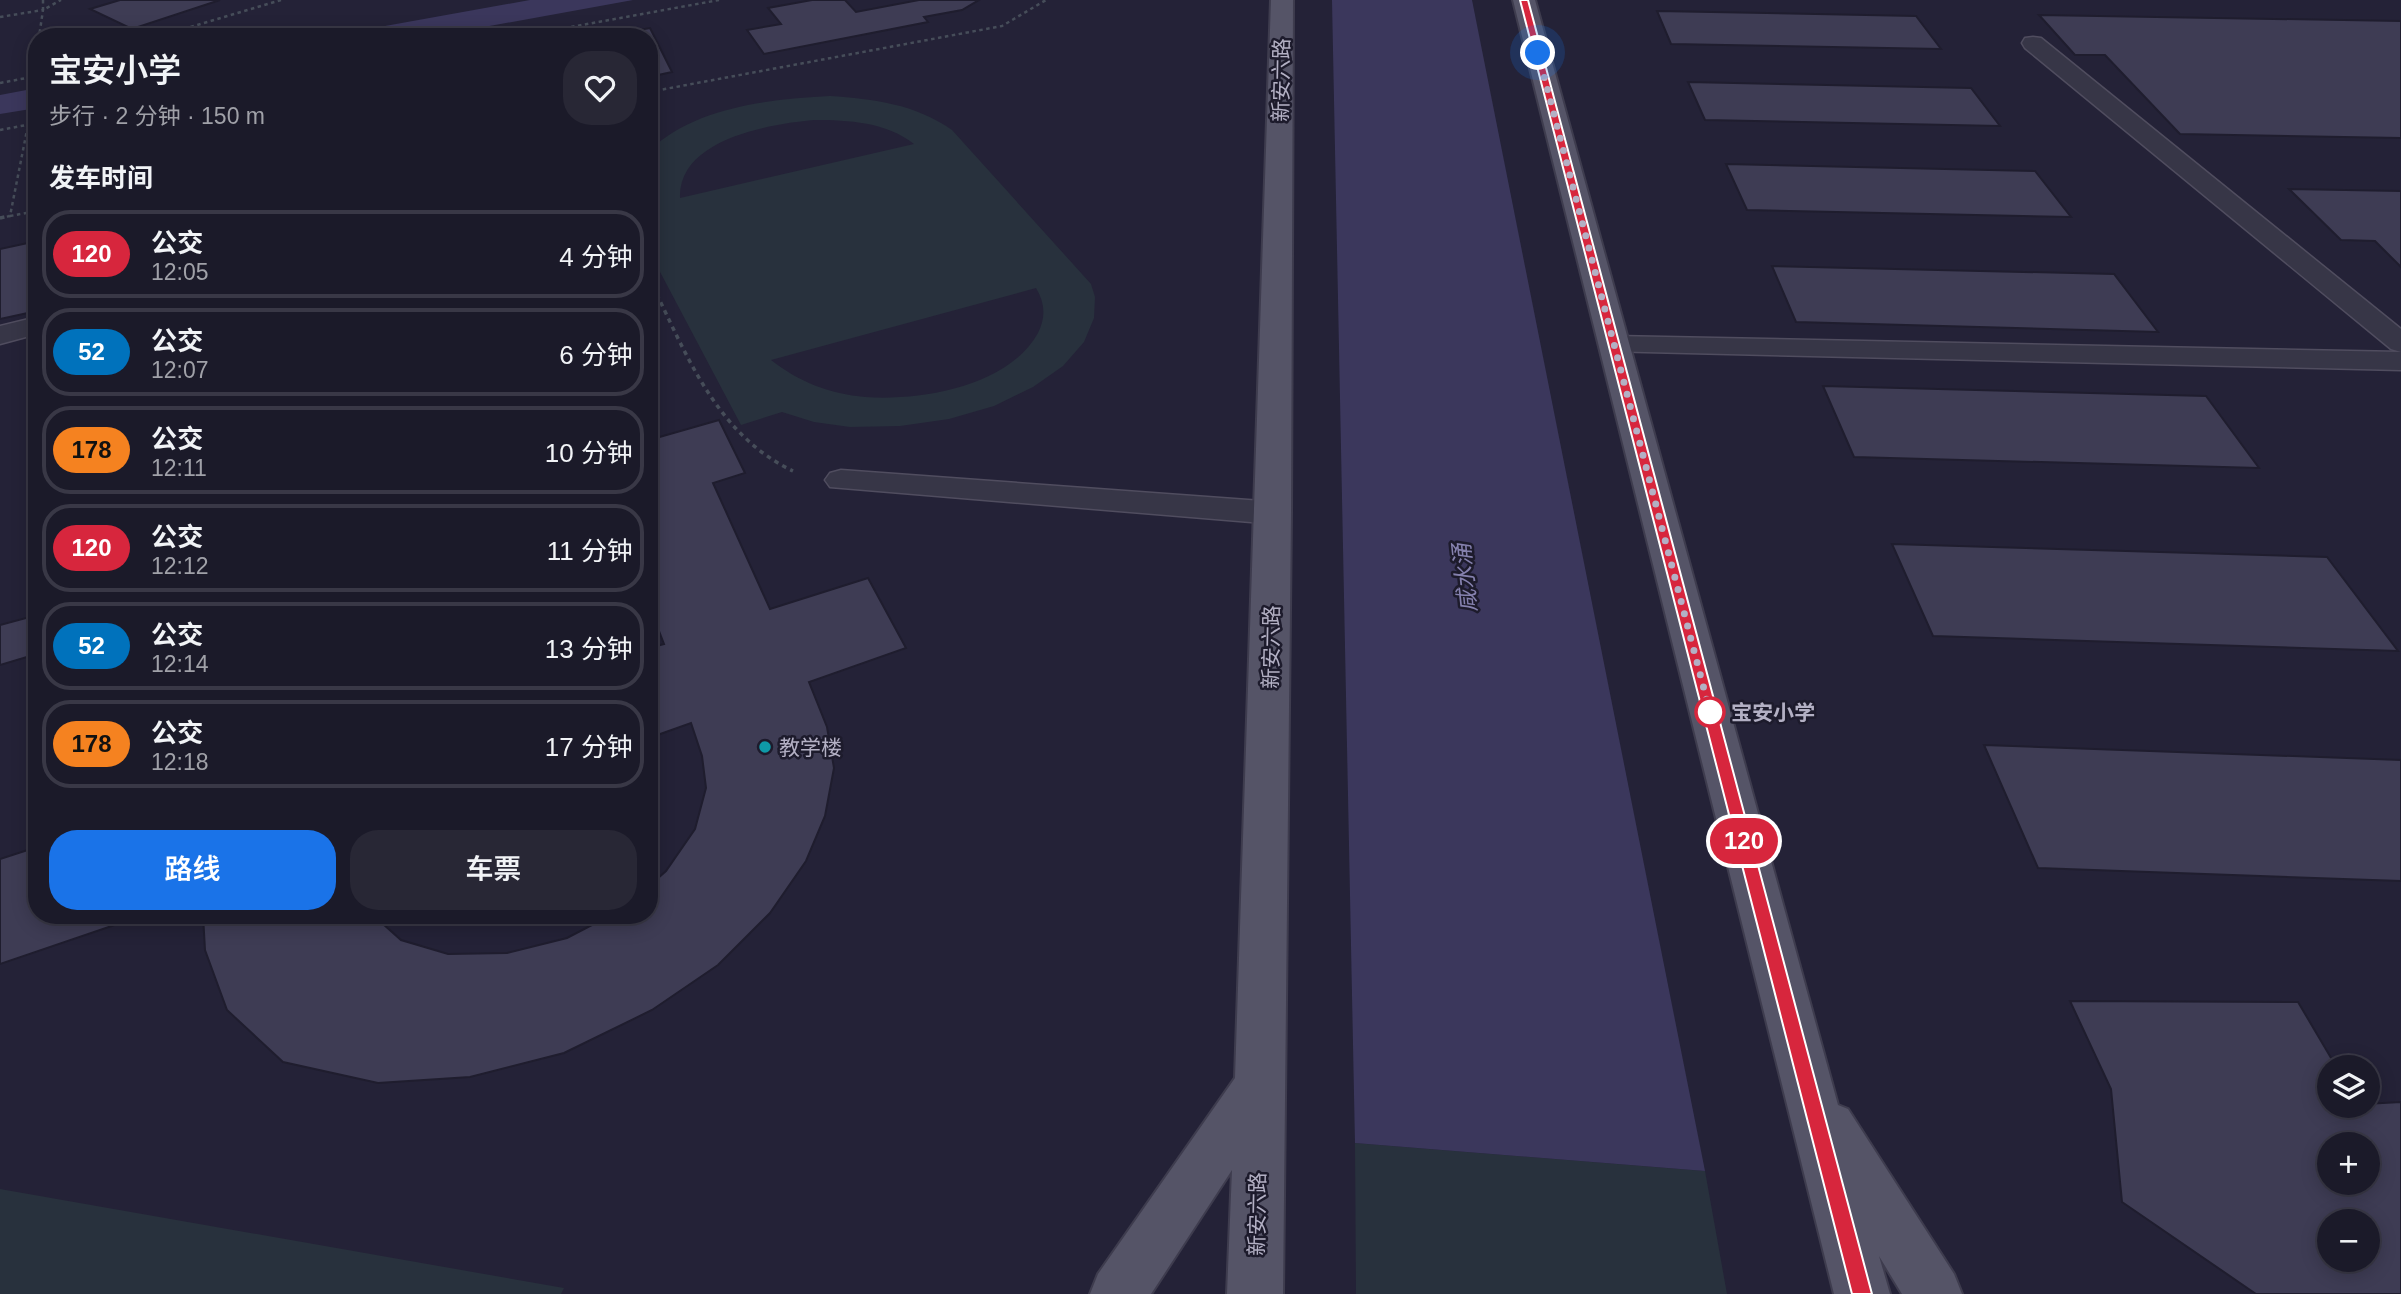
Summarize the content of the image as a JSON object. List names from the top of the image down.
{
  "streets": {
    "main road": ["新安六路"]
  },
  "water": ["咸水涌"],
  "places": ["宝安小学", "教学楼"],
  "lines": ["bus line 120"],
  "page": {
    "on_map": "120",
    "heading": [
      ["宝安小学", "步行 · 2 分钟 · 150 m"],
      "发车时间"
    ],
    "list": [
      {
        "mark": "120",
        "name": "公交",
        "note": "12:05",
        "value": "4 分钟"
      },
      {
        "mark": "52",
        "name": "公交",
        "note": "12:07",
        "value": "6 分钟"
      },
      {
        "mark": "178",
        "name": "公交",
        "note": "12:11",
        "value": "10 分钟"
      },
      {
        "mark": "120",
        "name": "公交",
        "note": "12:12",
        "value": "11 分钟"
      },
      {
        "mark": "52",
        "name": "公交",
        "note": "12:14",
        "value": "13 分钟"
      },
      {
        "mark": "178",
        "name": "公交",
        "note": "12:18",
        "value": "17 分钟"
      }
    ],
    "buttons": ["路线", "车票"],
    "map_buttons": ["+", "−"]
  }
}
